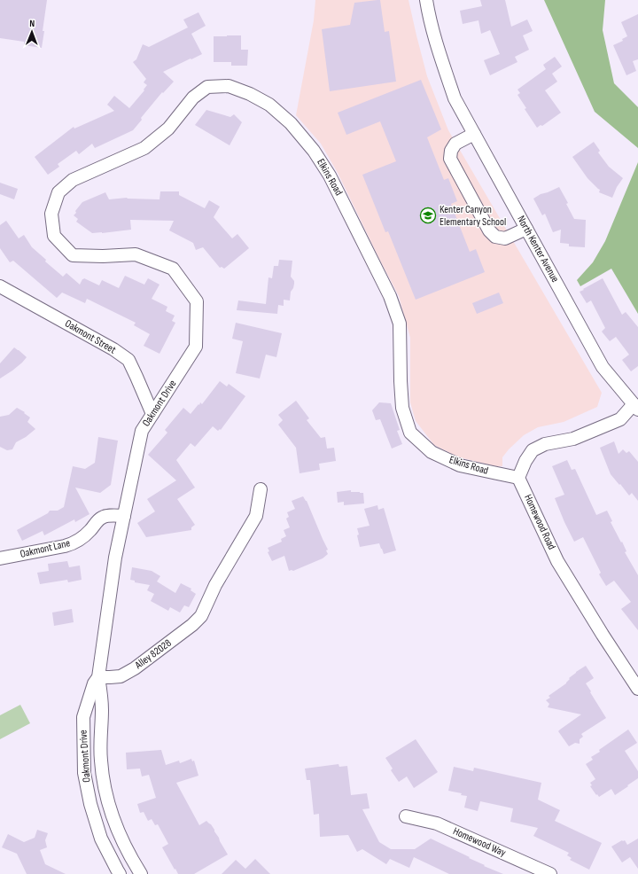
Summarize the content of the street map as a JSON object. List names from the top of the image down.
{
  "streets": {
    "street": [
      "Elkins Road",
      "North Kenter Avenue",
      "Oakmont Street",
      "Oakmont Drive",
      "Homewood Road",
      "Oakmont Lane",
      "Alley 82028",
      "Homewood Way"
    ]
  },
  "crossings": [
    ["Elkins Road", "Oakmont Drive"],
    ["Elkins Road", "Homewood Road"],
    ["Oakmont Street", "Oakmont Drive"],
    ["Oakmont Drive", "Oakmont Lane"],
    ["Oakmont Drive", "Alley 82028"]
  ],
  "places": {
    "school or university": ["Kenter Canyon Elementary School"]
  },
  "north": "top"
}
